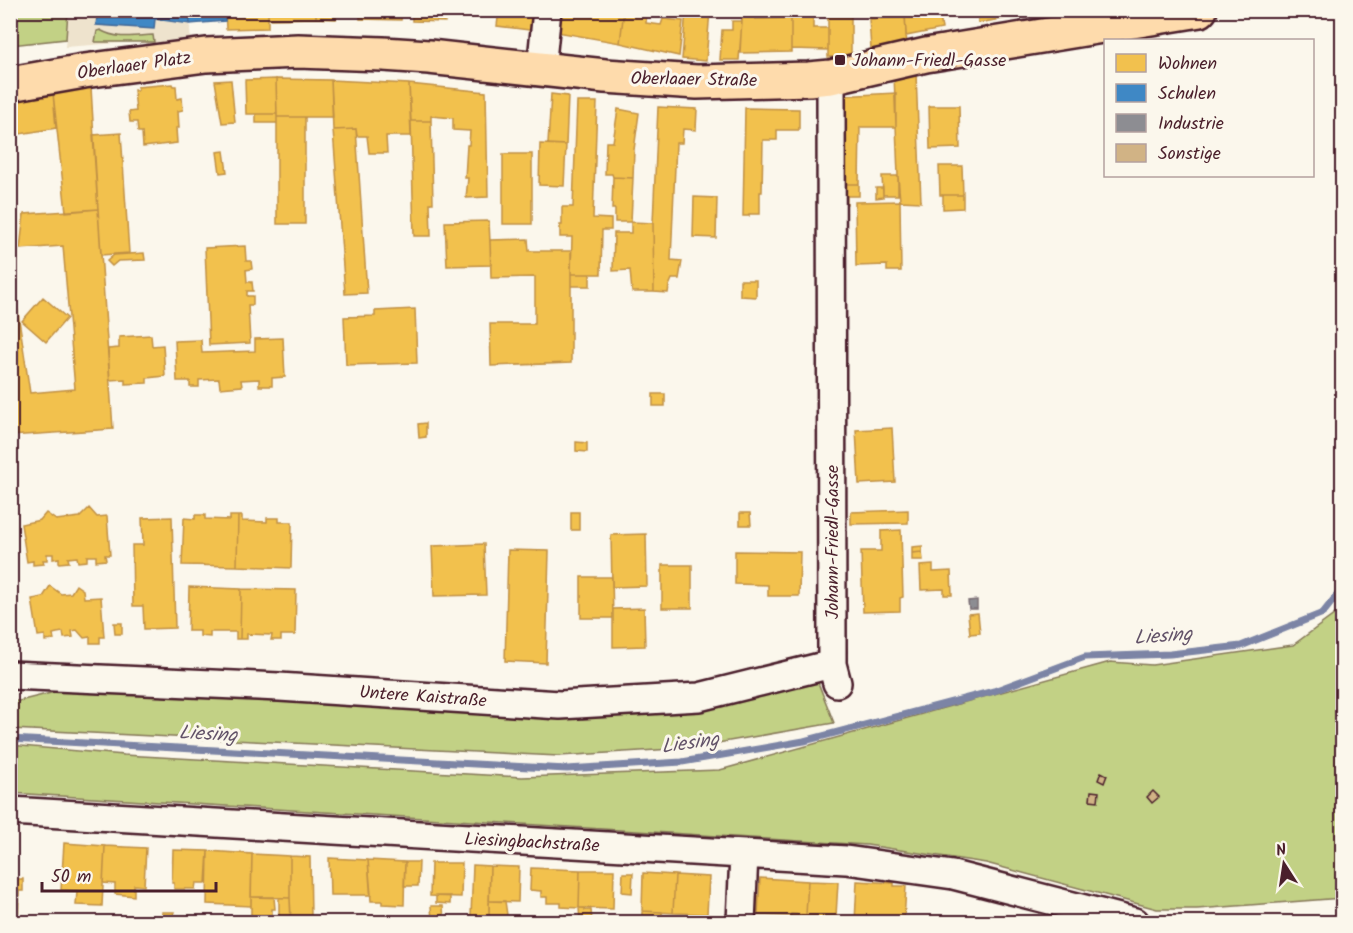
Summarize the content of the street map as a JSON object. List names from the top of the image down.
{
  "streets": {
    "main road": ["Oberlaaer Platz", "Oberlaaer Straße"],
    "street": ["Johann-Friedl-Gasse", "Untere Kaistraße", "Liesingbachstraße"]
  },
  "crossings": [
    ["Oberlaaer Platz", "Oberlaaer Straße"],
    ["Oberlaaer Straße", "Johann-Friedl-Gasse"],
    ["Johann-Friedl-Gasse", "Untere Kaistraße"]
  ],
  "water": ["Liesing"],
  "places": {
    "transit": ["Johann-Friedl-Gasse"]
  },
  "legend": [
    "Wohnen",
    "Schulen",
    "Industrie",
    "Sonstige"
  ],
  "scale_bar": "50 m",
  "north": "top"
}
